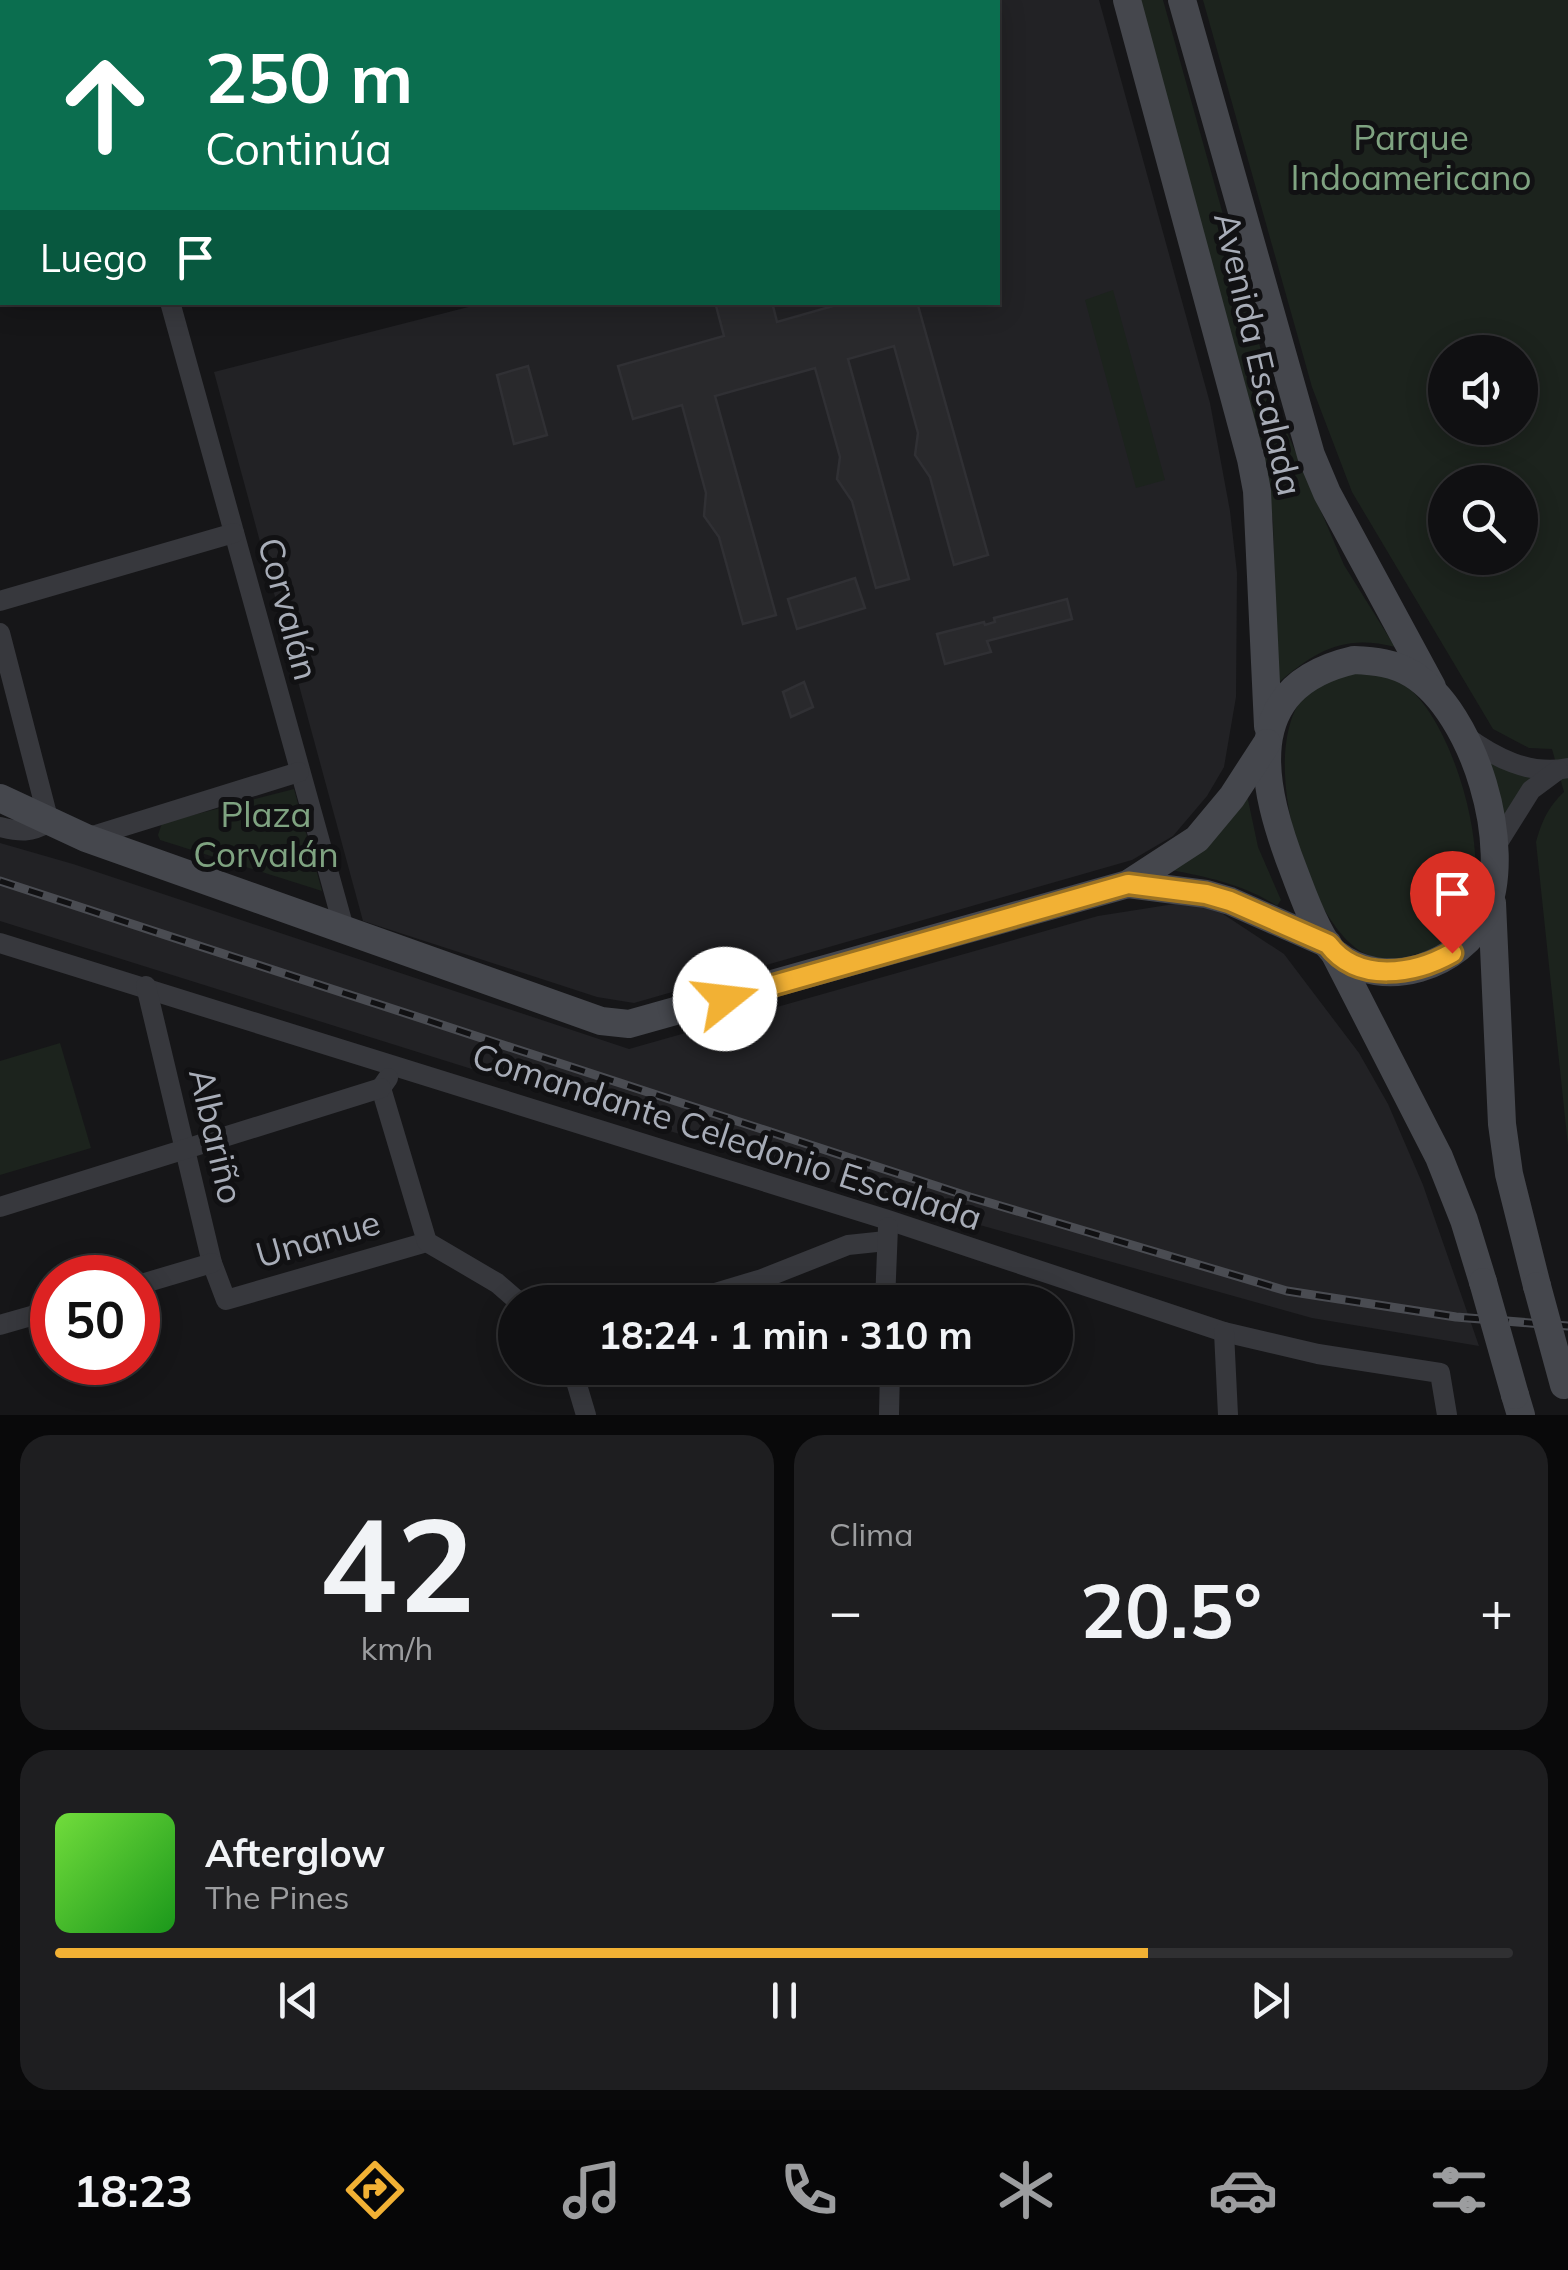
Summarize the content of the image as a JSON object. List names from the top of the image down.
{
  "streets": {
    "main road": ["Avenida Escalada"],
    "street": [
      "Corvalán",
      "Albariño",
      "Comandante Celedonio Escalada",
      "Unanue"
    ]
  },
  "crossings": [
    ["Albariño", "Comandante Celedonio Escalada"],
    ["Albariño", "Unanue"]
  ],
  "parks": ["Parque Indoamericano", "Plaza Corvalán"],
  "page": {
    "turn": ["250 m", "Continúa"],
    "then": "Luego",
    "limit": "50",
    "trip": "18:24 · 1 min · 310 m",
    "tile": [
      ["42", "km/h"],
      "Clima"
    ],
    "heat": ["−", "20.5°", "+"],
    "song": ["Afterglow", "The Pines"],
    "tabs": "18:23"
  }
}
